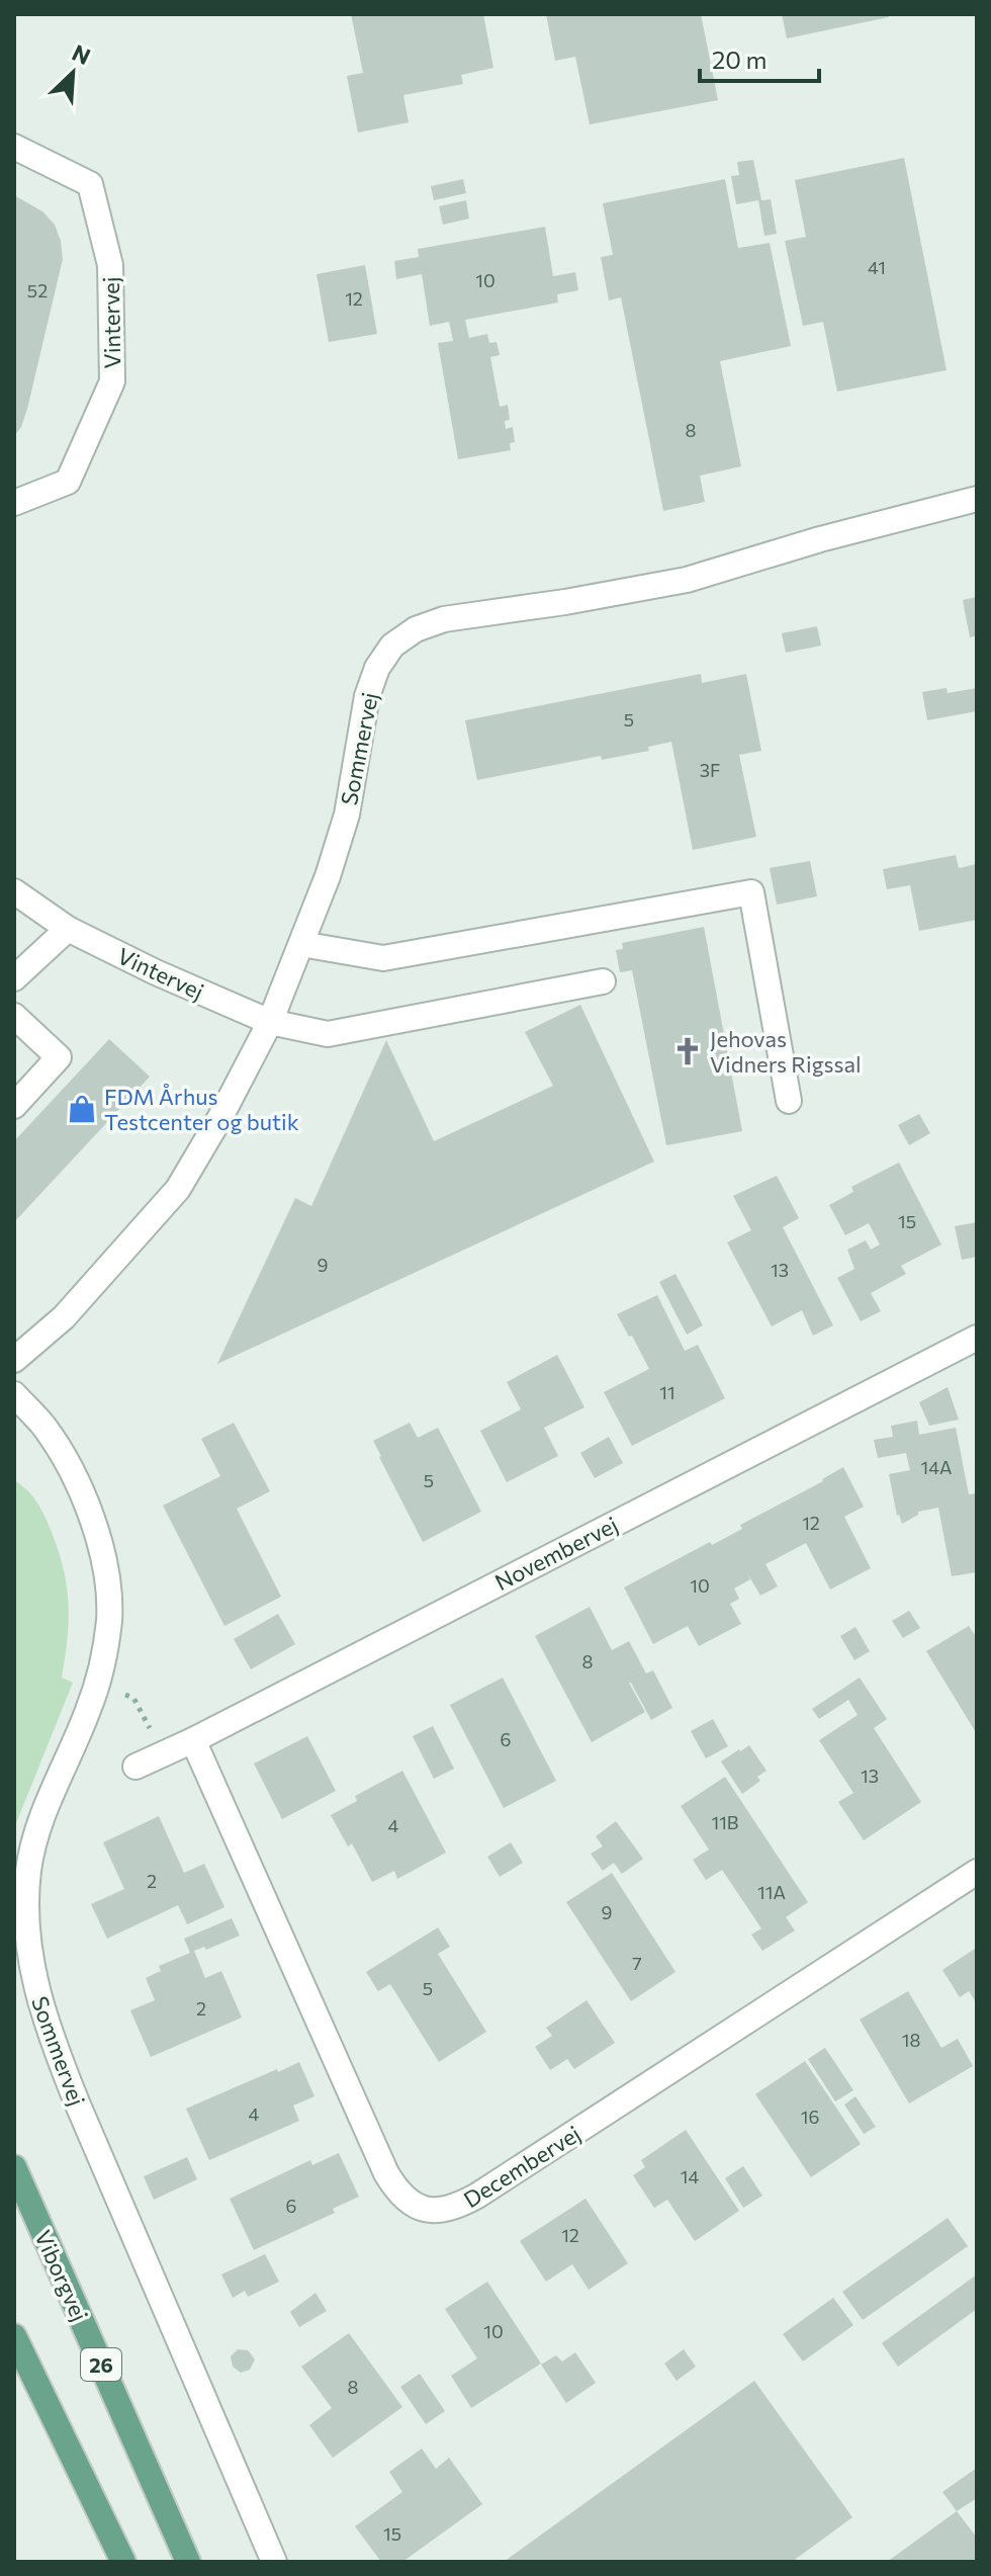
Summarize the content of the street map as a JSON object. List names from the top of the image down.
{
  "streets": {
    "main road": ["Viborgvej", "26"],
    "street": [
      "Vintervej",
      "Sommervej",
      "Novembervej",
      "Decembervej"
    ]
  },
  "crossings": [
    ["Vintervej", "Sommervej"],
    ["Novembervej", "Decembervej"]
  ],
  "places": {
    "church": ["Jehovas Vidners Rigssal"],
    "shop": ["FDM Århus Testcenter og butik"]
  },
  "house_numbers": [
    "41",
    "10",
    "52",
    "12",
    "8",
    "5",
    "3F",
    "15",
    "9",
    "13",
    "11",
    "14A",
    "5",
    "12",
    "10",
    "8",
    "6",
    "13",
    "11B",
    "4",
    "2",
    "11A",
    "9",
    "7",
    "5",
    "2",
    "18",
    "4",
    "16",
    "14",
    "6",
    "12",
    "10",
    "8",
    "15"
  ],
  "scale_bar": "20 m",
  "north": "top right"
}
